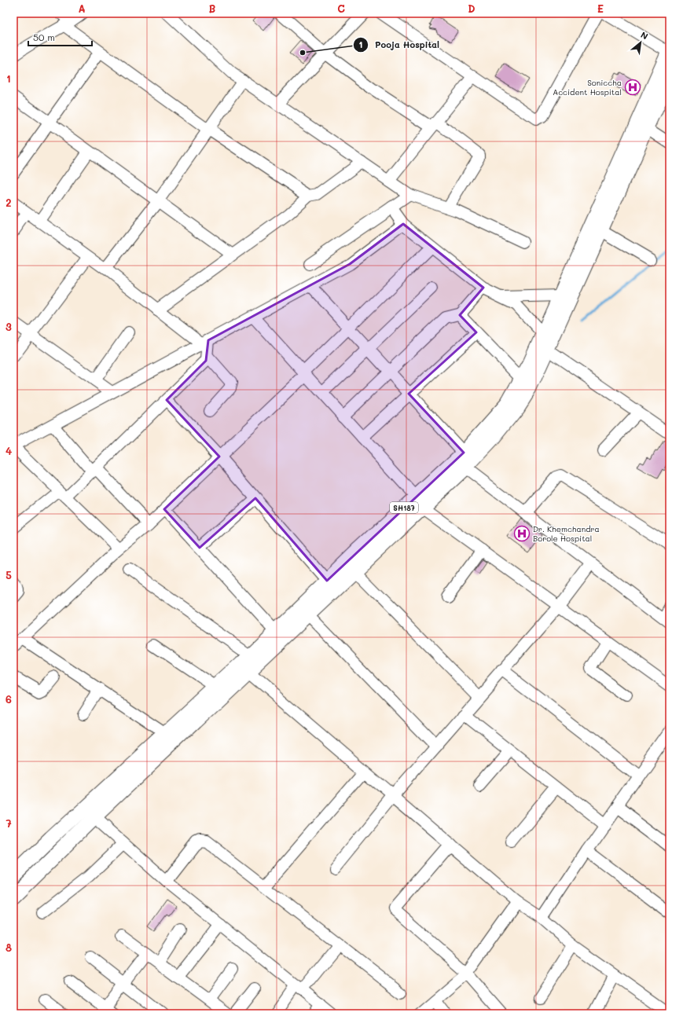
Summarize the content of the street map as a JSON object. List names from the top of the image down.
{
  "streets": {
    "main road": ["SH187"]
  },
  "places": {
    "other": ["Pooja Hospital"],
    "hospital": ["Soniccha Accident Hospital", "Dr. Khemchandra Borole Hospital"]
  },
  "scale_bar": "50 m",
  "north": "top right",
  "grid": {
    "columns": [
      "A",
      "B",
      "C",
      "D",
      "E"
    ],
    "rows": [
      "1",
      "2",
      "3",
      "4",
      "5",
      "6",
      "7",
      "8"
    ]
  }
}
